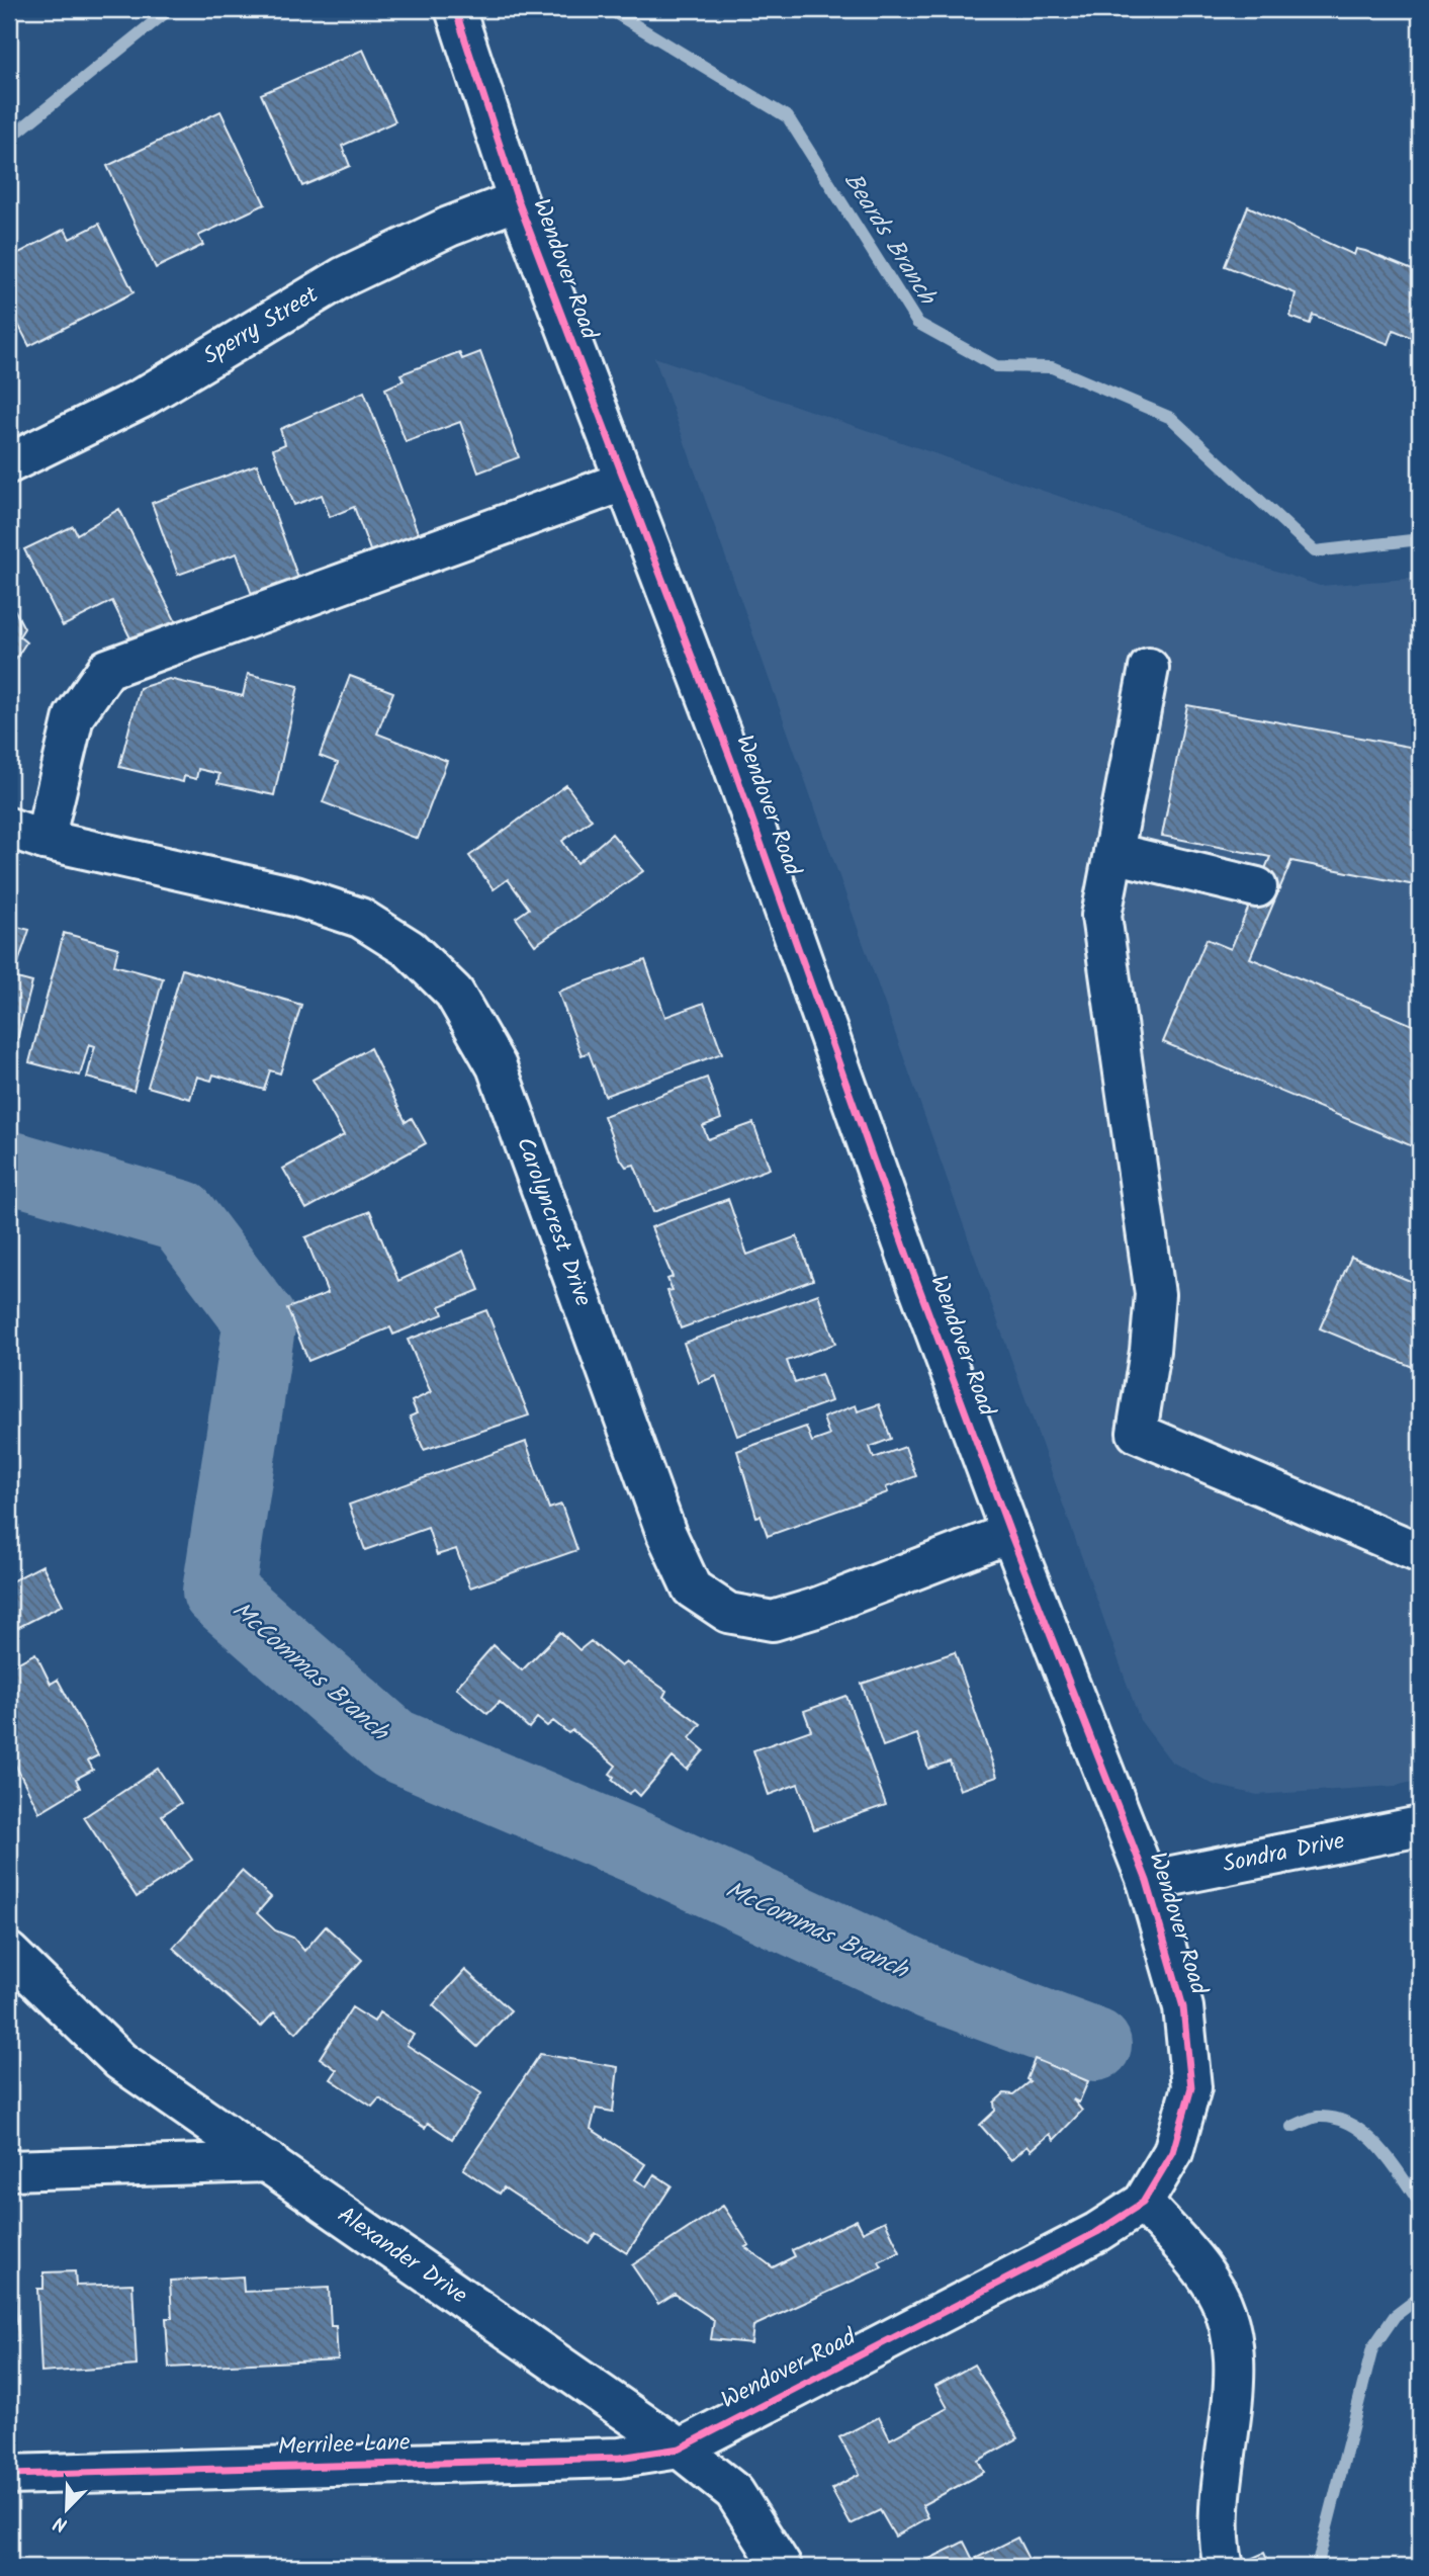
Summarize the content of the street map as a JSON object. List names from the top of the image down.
{
  "streets": {
    "street": [
      "Wendover Road",
      "Sperry Street",
      "Carolyncrest Drive",
      "Sondra Drive",
      "Alexander Drive",
      "Merrilee Lane"
    ]
  },
  "crossings": [
    ["Wendover Road", "Sperry Street"],
    ["Wendover Road", "Carolyncrest Drive"],
    ["Wendover Road", "Sondra Drive"],
    ["Wendover Road", "Alexander Drive"],
    ["Wendover Road", "Merrilee Lane"],
    ["Alexander Drive", "Merrilee Lane"]
  ],
  "water": ["Beards Branch", "McCommas Branch"],
  "north": "bottom left"
}
